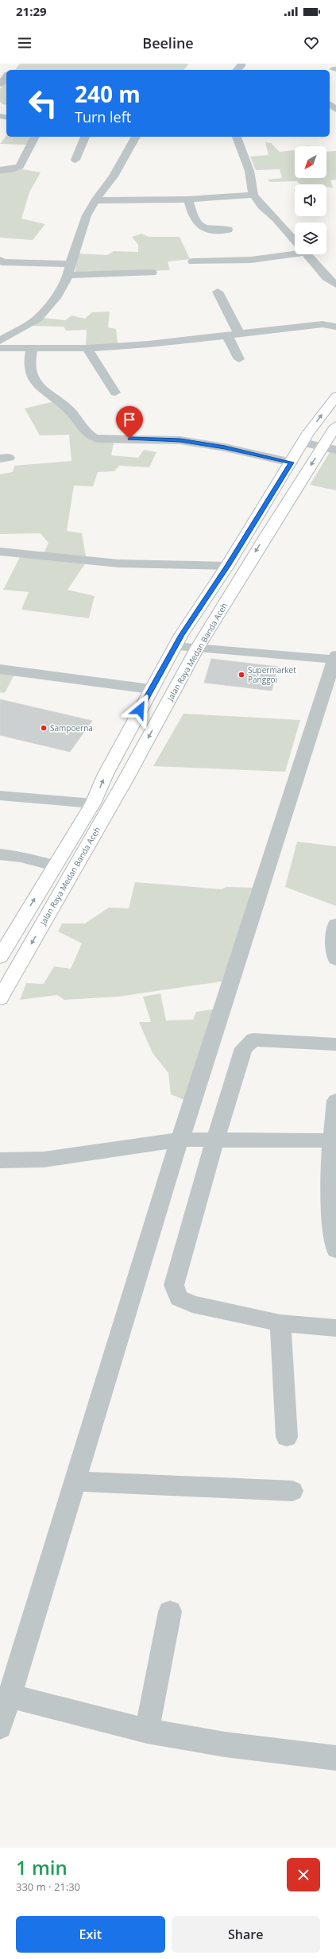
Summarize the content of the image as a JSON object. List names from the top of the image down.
{
  "streets": {
    "highway": ["Jalan Raya Medan Banda Aceh"]
  },
  "places": ["Supermarket Panggoi", "Sampoerna"],
  "north": "bottom left",
  "page": {
    "status": "21:29",
    "header": "Beeline",
    "turn": ["240 m", "Turn left"],
    "heading": ["1 min", "330 m · 21:30"],
    "buttons": ["Exit", "Share"]
  }
}
